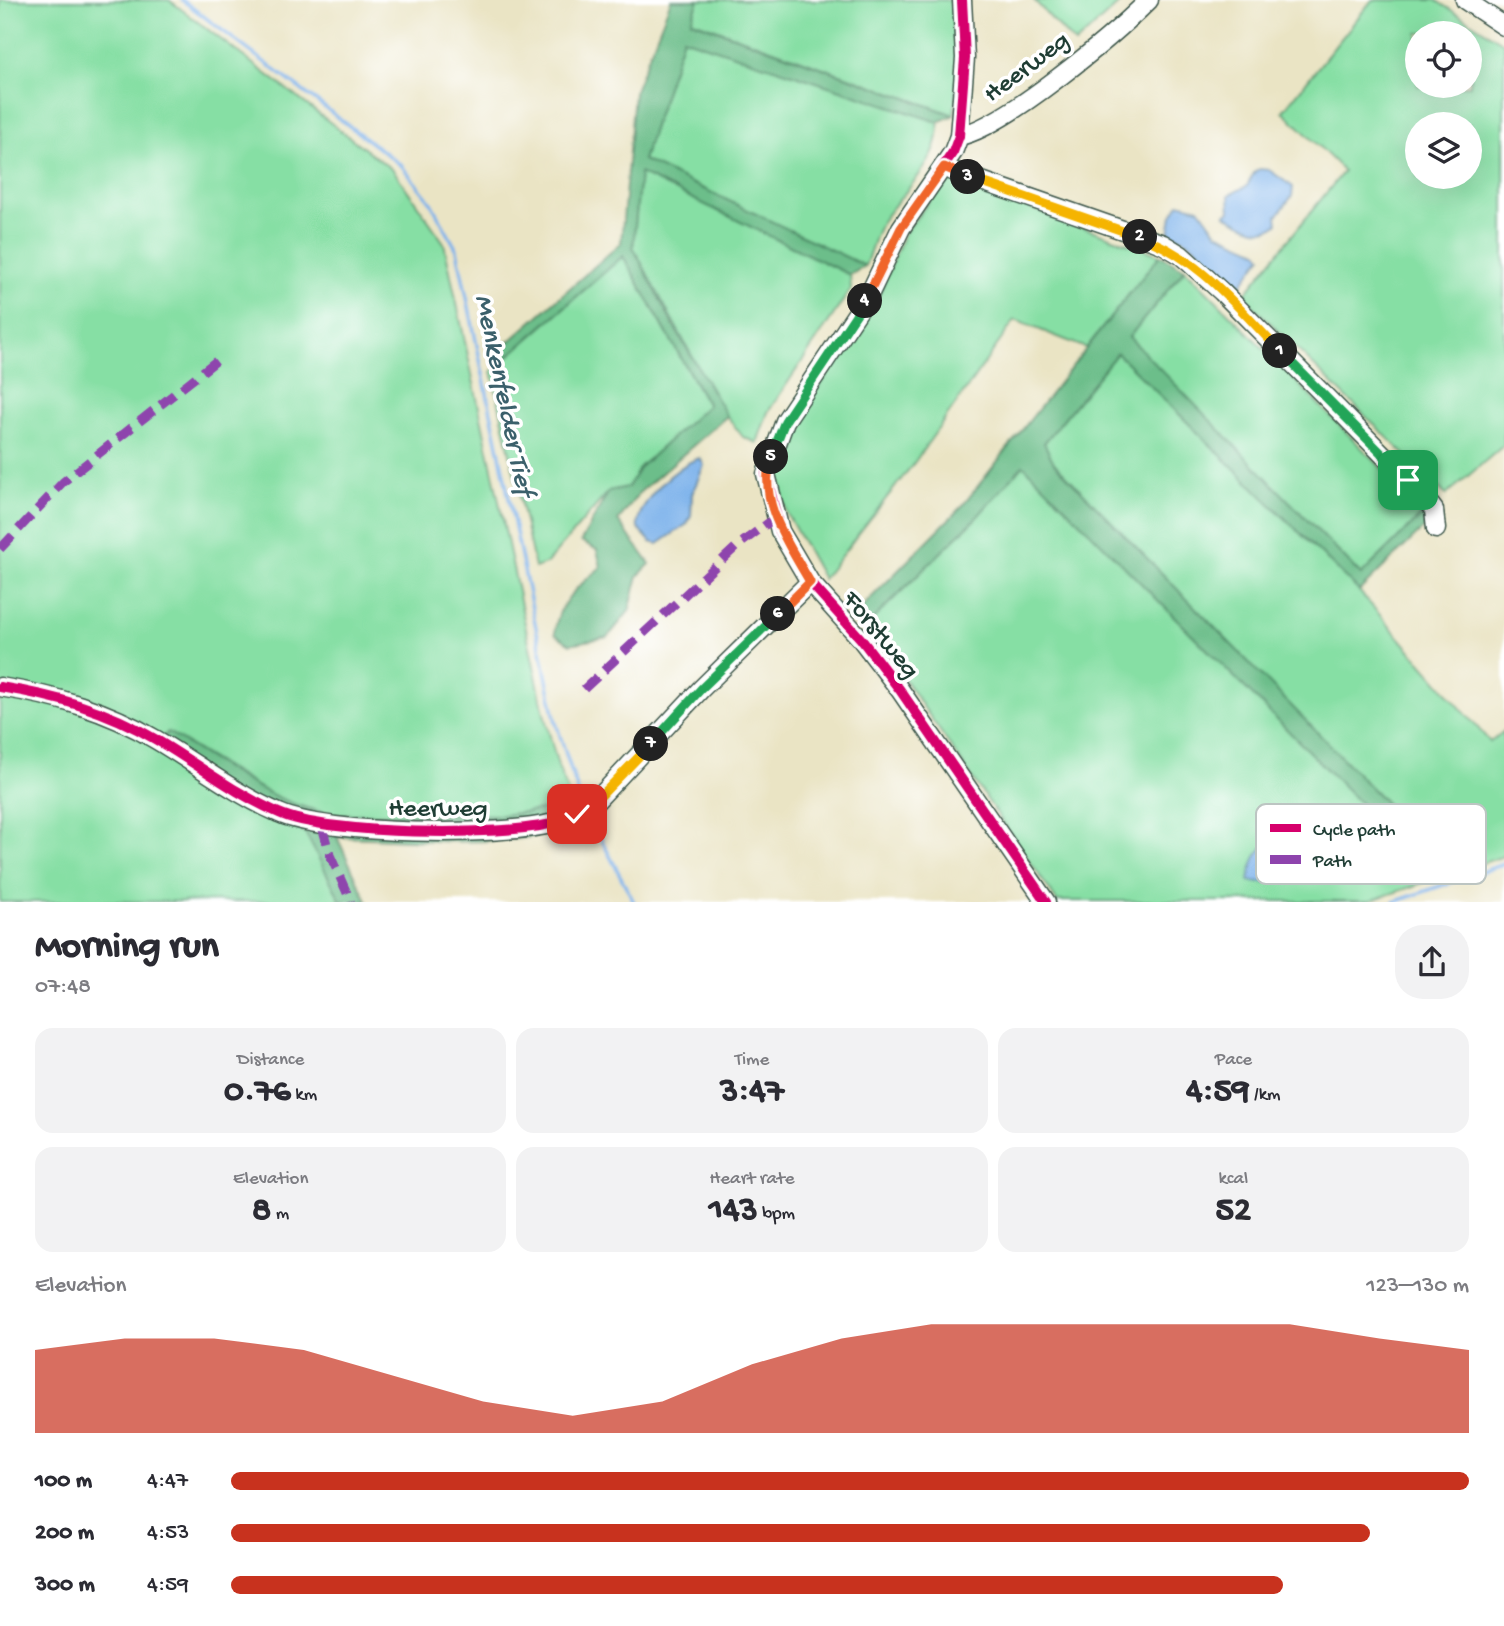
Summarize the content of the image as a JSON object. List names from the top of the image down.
{
  "streets": {
    "street": ["Heerweg", "Forstweg"]
  },
  "crossings": [
    ["Heerweg", "Forstweg"]
  ],
  "water": ["Menkenfelder Tief"],
  "legend": ["Cycle path", "Path"],
  "page": {
    "pins": [
      "3",
      "2",
      "4",
      "1",
      "5",
      "6",
      "7"
    ],
    "heading": ["Morning run", "07:48"],
    "stats": [
      ["Distance", "0.76 km"],
      ["Time", "3:47"],
      ["Pace", "4:59 /km"],
      ["Elevation", "8 m"],
      ["Heart rate", "143 bpm"],
      ["kcal", "52"]
    ],
    "chart": ["Elevation", "123–130 m"],
    "list": [
      {
        "name": "100 m",
        "note": "4:47"
      },
      {
        "name": "200 m",
        "note": "4:53"
      },
      {
        "name": "300 m",
        "note": "4:59"
      }
    ]
  }
}
